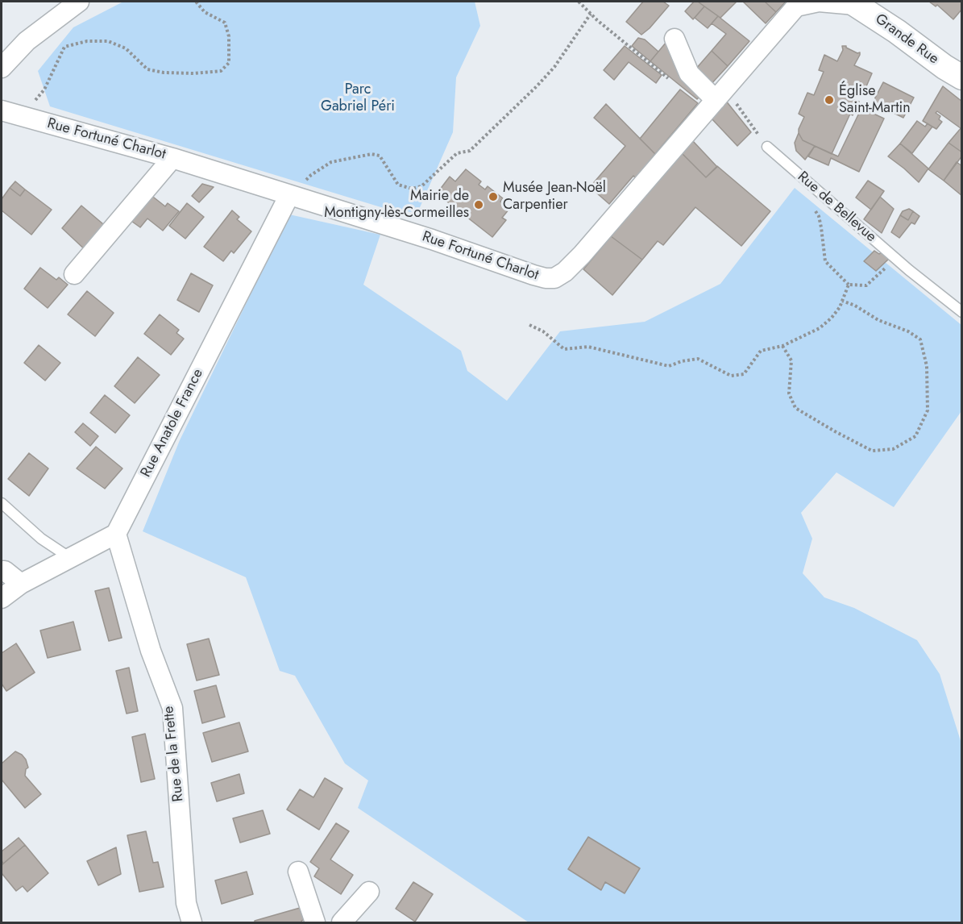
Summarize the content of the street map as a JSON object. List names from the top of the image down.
{
  "streets": {
    "street": [
      "Grande Rue",
      "Rue Fortuné Charlot",
      "Rue Anatole France",
      "Rue de la Frette"
    ],
    "lane": ["Rue de Bellevue"]
  },
  "crossings": [
    ["Grande Rue", "Rue Fortuné Charlot"],
    ["Rue Fortuné Charlot", "Rue Anatole France"],
    ["Rue Anatole France", "Rue de la Frette"]
  ],
  "parks": ["Parc Gabriel Péri"],
  "places": ["Église Saint-Martin", "Musée Jean-Noël Carpentier", "Mairie de Montigny-lès-Cormeilles"]
}
